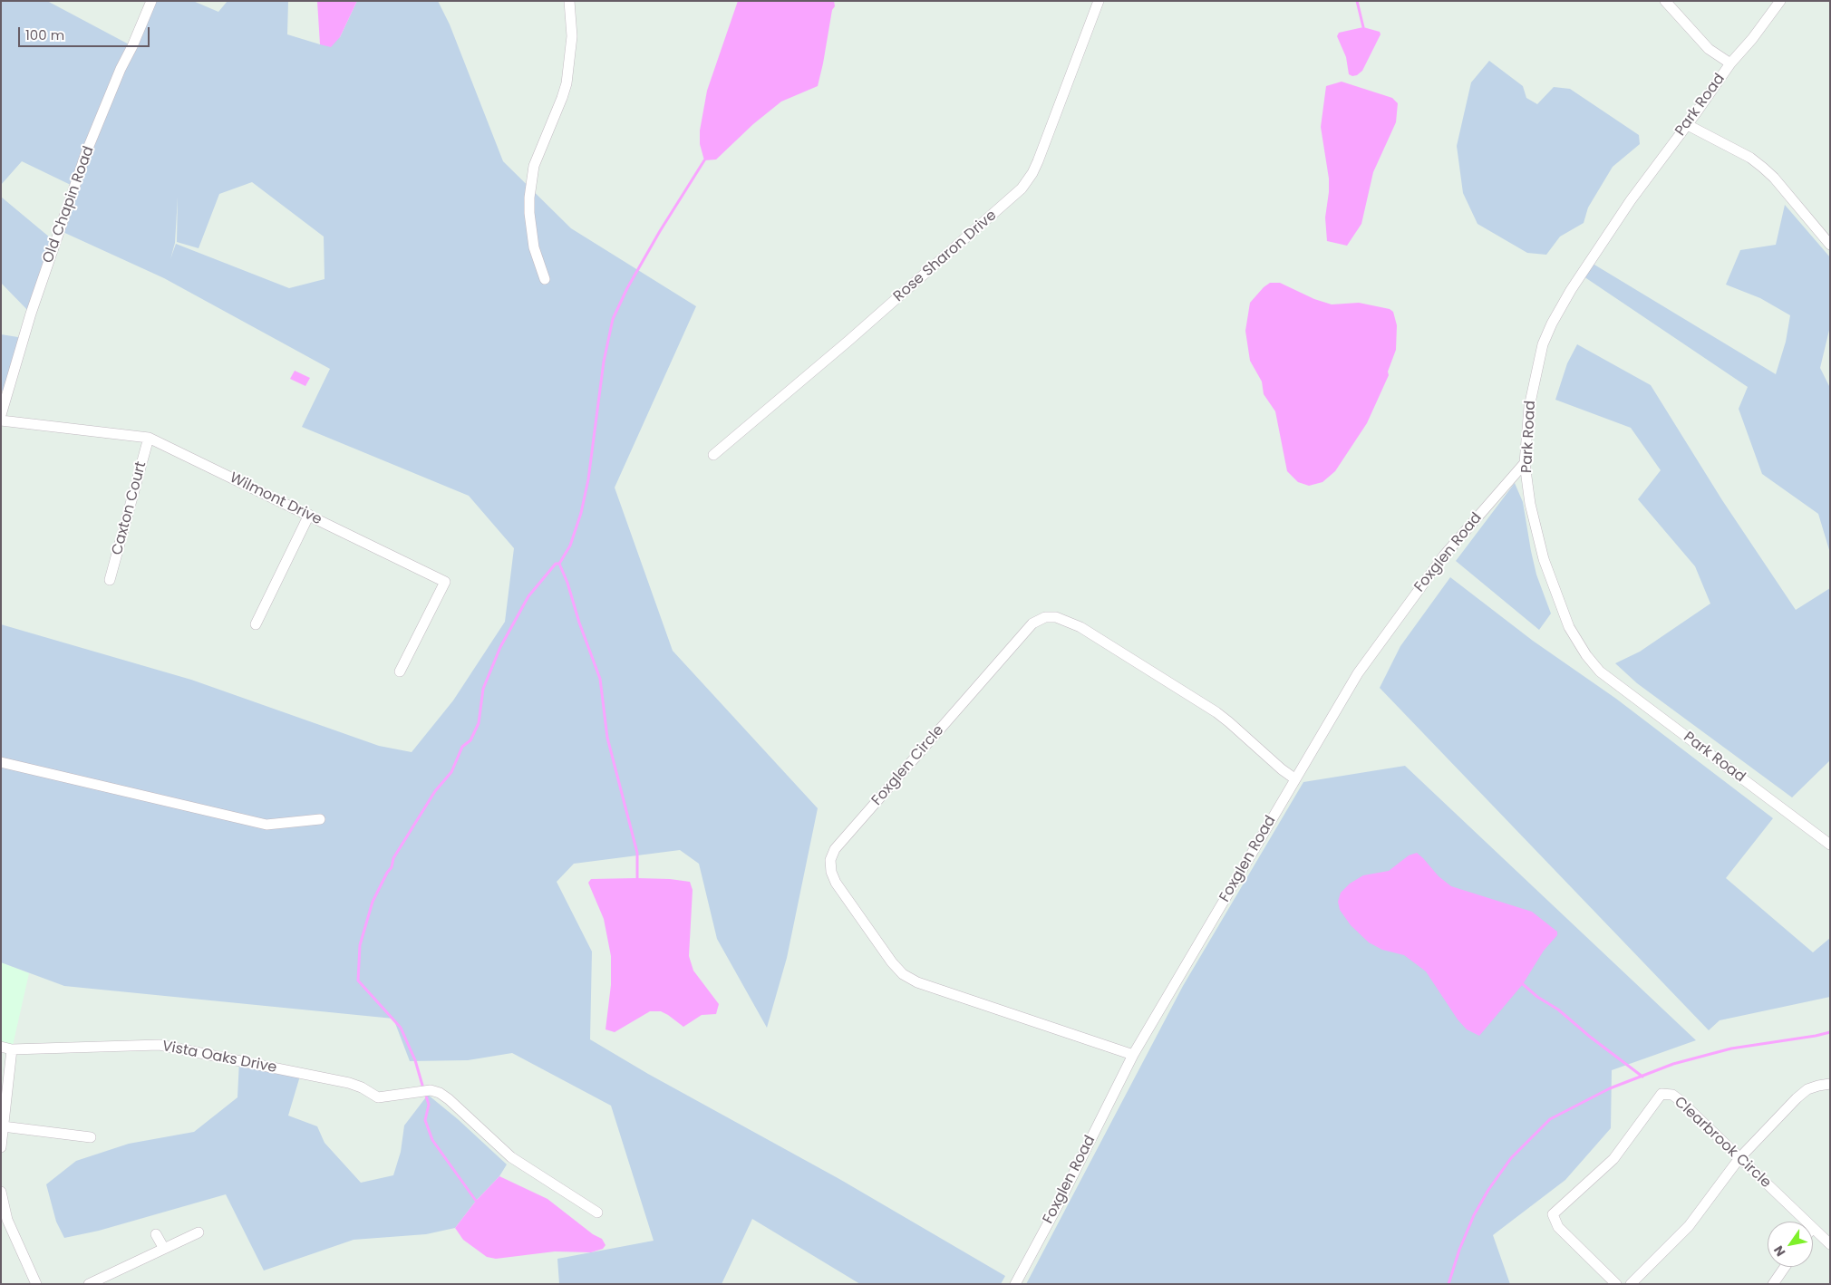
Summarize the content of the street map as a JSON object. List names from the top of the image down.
{
  "streets": {
    "street": [
      "Park Road",
      "Old Chapin Road",
      "Rose Sharon Drive",
      "Wilmont Drive",
      "Caxton Court",
      "Foxglen Road",
      "Foxglen Circle",
      "Vista Oaks Drive",
      "Clearbrook Circle"
    ]
  },
  "crossings": [
    ["Park Road", "Foxglen Road"],
    ["Wilmont Drive", "Caxton Court"],
    ["Foxglen Road", "Foxglen Circle"]
  ],
  "scale_bar": "100 m",
  "north": "bottom left"
}
